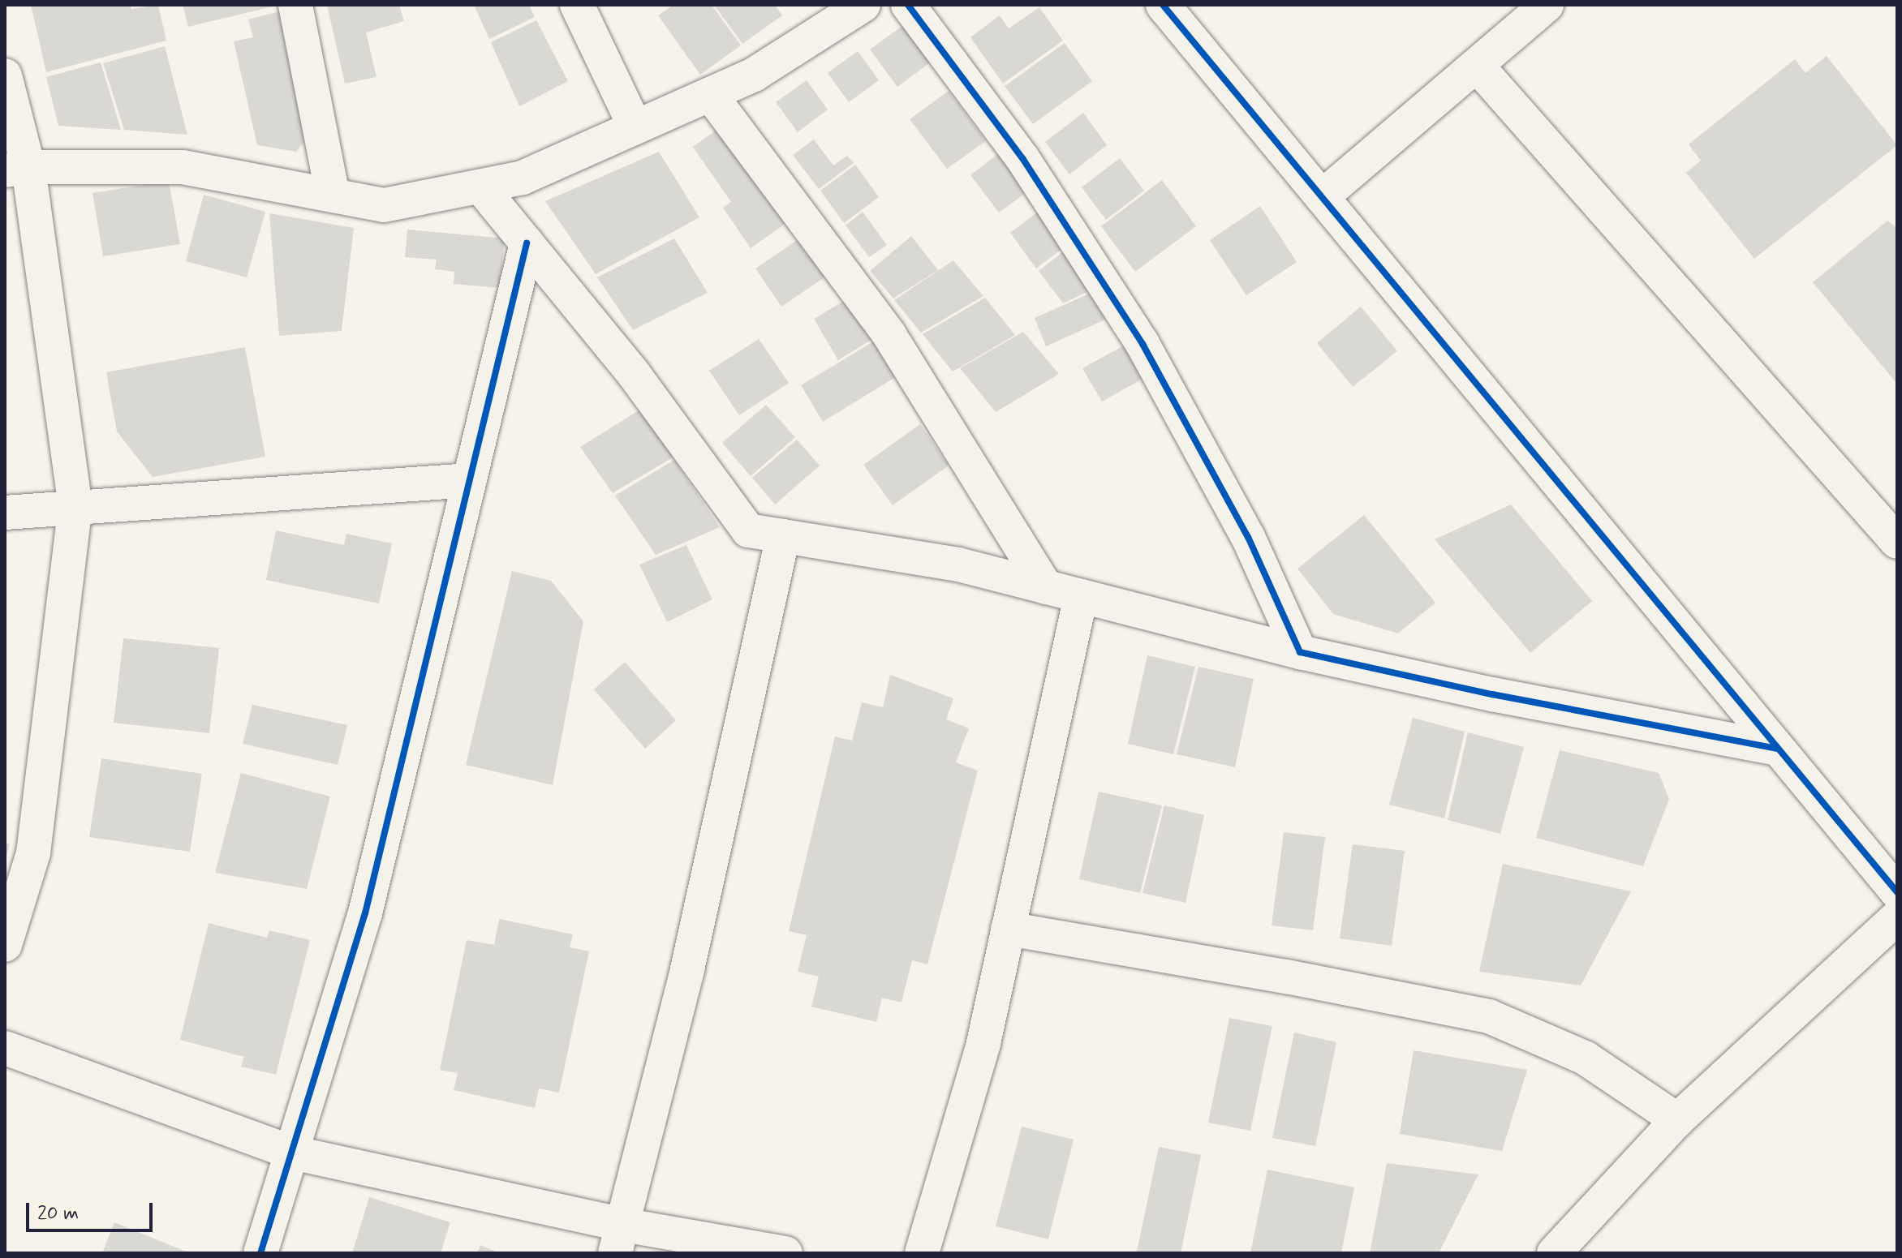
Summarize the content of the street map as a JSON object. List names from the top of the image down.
{
  "scale_bar": "20 m"
}
